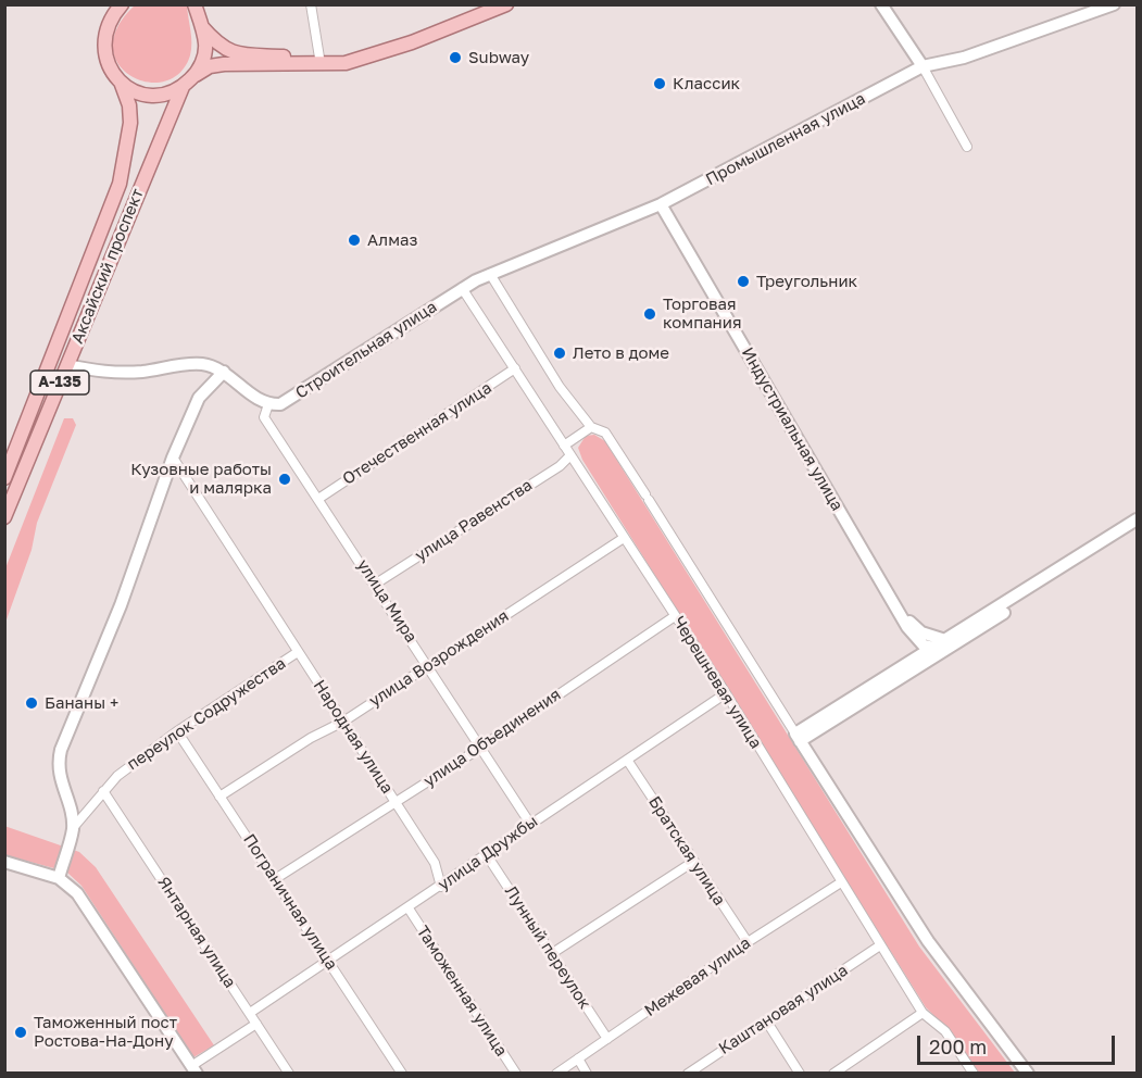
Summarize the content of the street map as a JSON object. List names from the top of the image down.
{
  "streets": {
    "main road": ["Аксайский проспект", "А-135"],
    "street": [
      "Промышленная улица",
      "Строительная улица",
      "Индустриальная улица",
      "Отечественная улица",
      "улица Равенства",
      "улица Мира",
      "улица Возрождения",
      "Черешневая улица",
      "переулок Содружества",
      "Народная улица",
      "улица Объединения",
      "Братская улица",
      "улица Дружбы",
      "Пограничная улица",
      "Янтарная улица",
      "Лунный переулок",
      "Межевая улица",
      "Таможенная улица",
      "Каштановая улица"
    ]
  },
  "crossings": [
    ["Промышленная улица", "Строительная улица"],
    ["Промышленная улица", "Индустриальная улица"],
    ["Промышленная улица", "Черешневая улица"],
    ["Строительная улица", "улица Мира"],
    ["Строительная улица", "Черешневая улица"],
    ["Отечественная улица", "улица Мира"],
    ["Отечественная улица", "Черешневая улица"],
    ["улица Равенства", "улица Мира"],
    ["улица Равенства", "Черешневая улица"],
    ["улица Мира", "улица Возрождения"],
    ["улица Мира", "улица Объединения"],
    ["улица Мира", "улица Дружбы"],
    ["улица Возрождения", "Черешневая улица"],
    ["улица Возрождения", "Народная улица"],
    ["улица Возрождения", "Пограничная улица"],
    ["Черешневая улица", "улица Объединения"],
    ["Черешневая улица", "улица Дружбы"],
    ["Черешневая улица", "Межевая улица"],
    ["Черешневая улица", "Каштановая улица"],
    ["переулок Содружества", "Народная улица"],
    ["переулок Содружества", "Пограничная улица"],
    ["переулок Содружества", "Янтарная улица"],
    ["Народная улица", "улица Объединения"],
    ["Народная улица", "улица Дружбы"],
    ["улица Объединения", "Пограничная улица"],
    ["Братская улица", "улица Дружбы"],
    ["Братская улица", "Межевая улица"],
    ["улица Дружбы", "Пограничная улица"],
    ["улица Дружбы", "Янтарная улица"],
    ["улица Дружбы", "Лунный переулок"],
    ["улица Дружбы", "Таможенная улица"],
    ["Лунный переулок", "Межевая улица"]
  ],
  "places": [
    "Subway",
    "Классик",
    "Алмаз",
    "Треугольник",
    "Торговая компания",
    "Лето в доме",
    "Кузовные работы и малярка",
    "Бананы +",
    "Таможенный пост Ростова-На-Дону"
  ],
  "scale_bar": "200 m"
}
